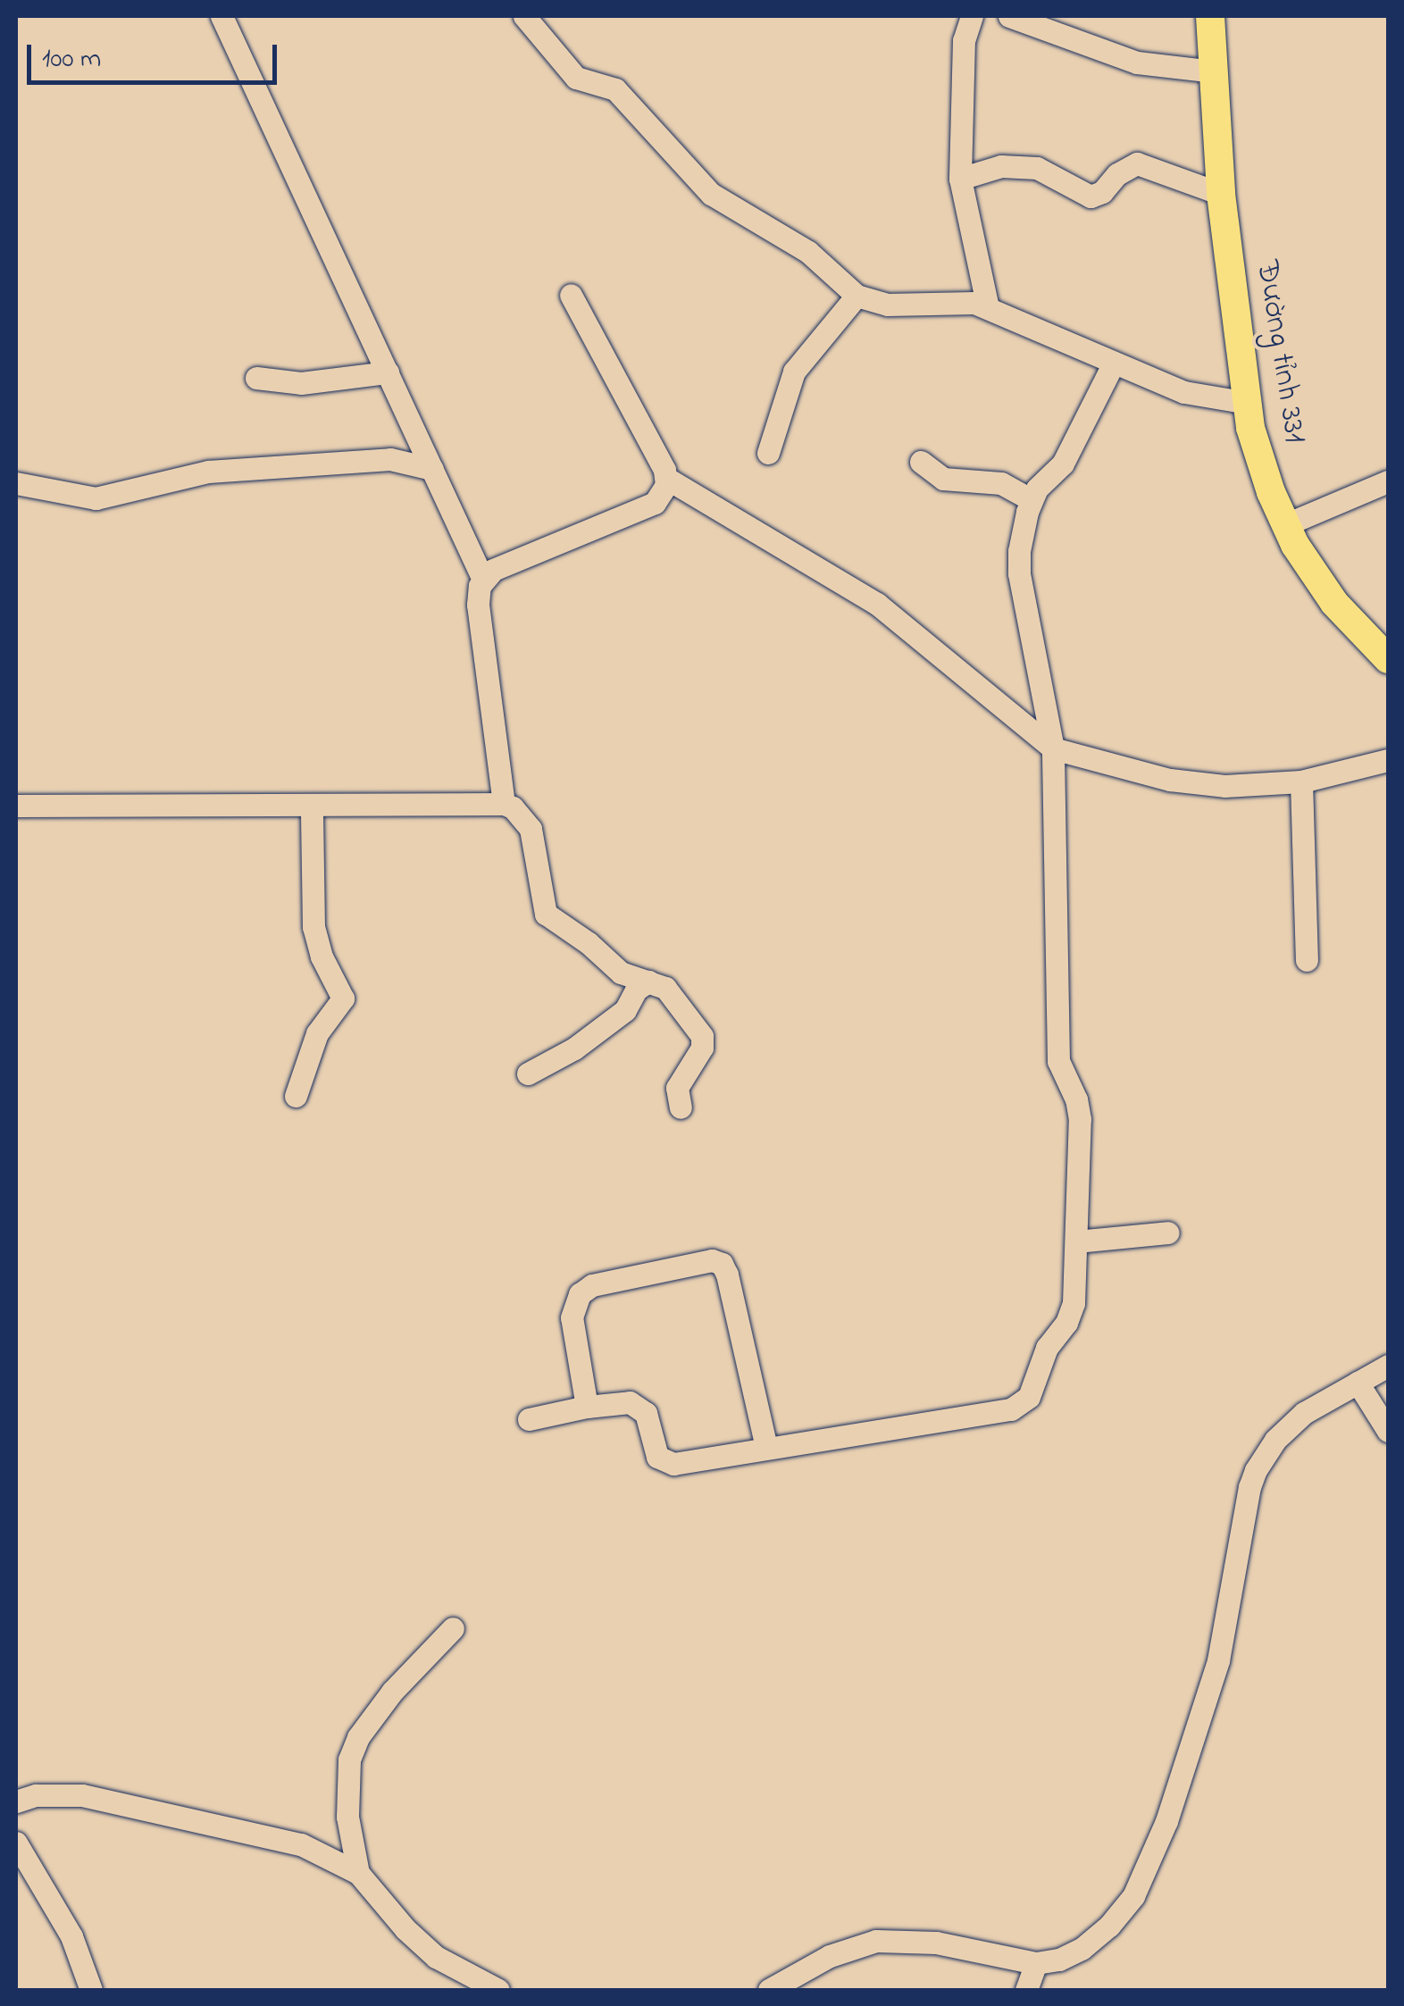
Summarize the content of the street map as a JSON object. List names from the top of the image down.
{
  "streets": {
    "main road": ["Đường tỉnh 331"]
  },
  "scale_bar": "100 m"
}
